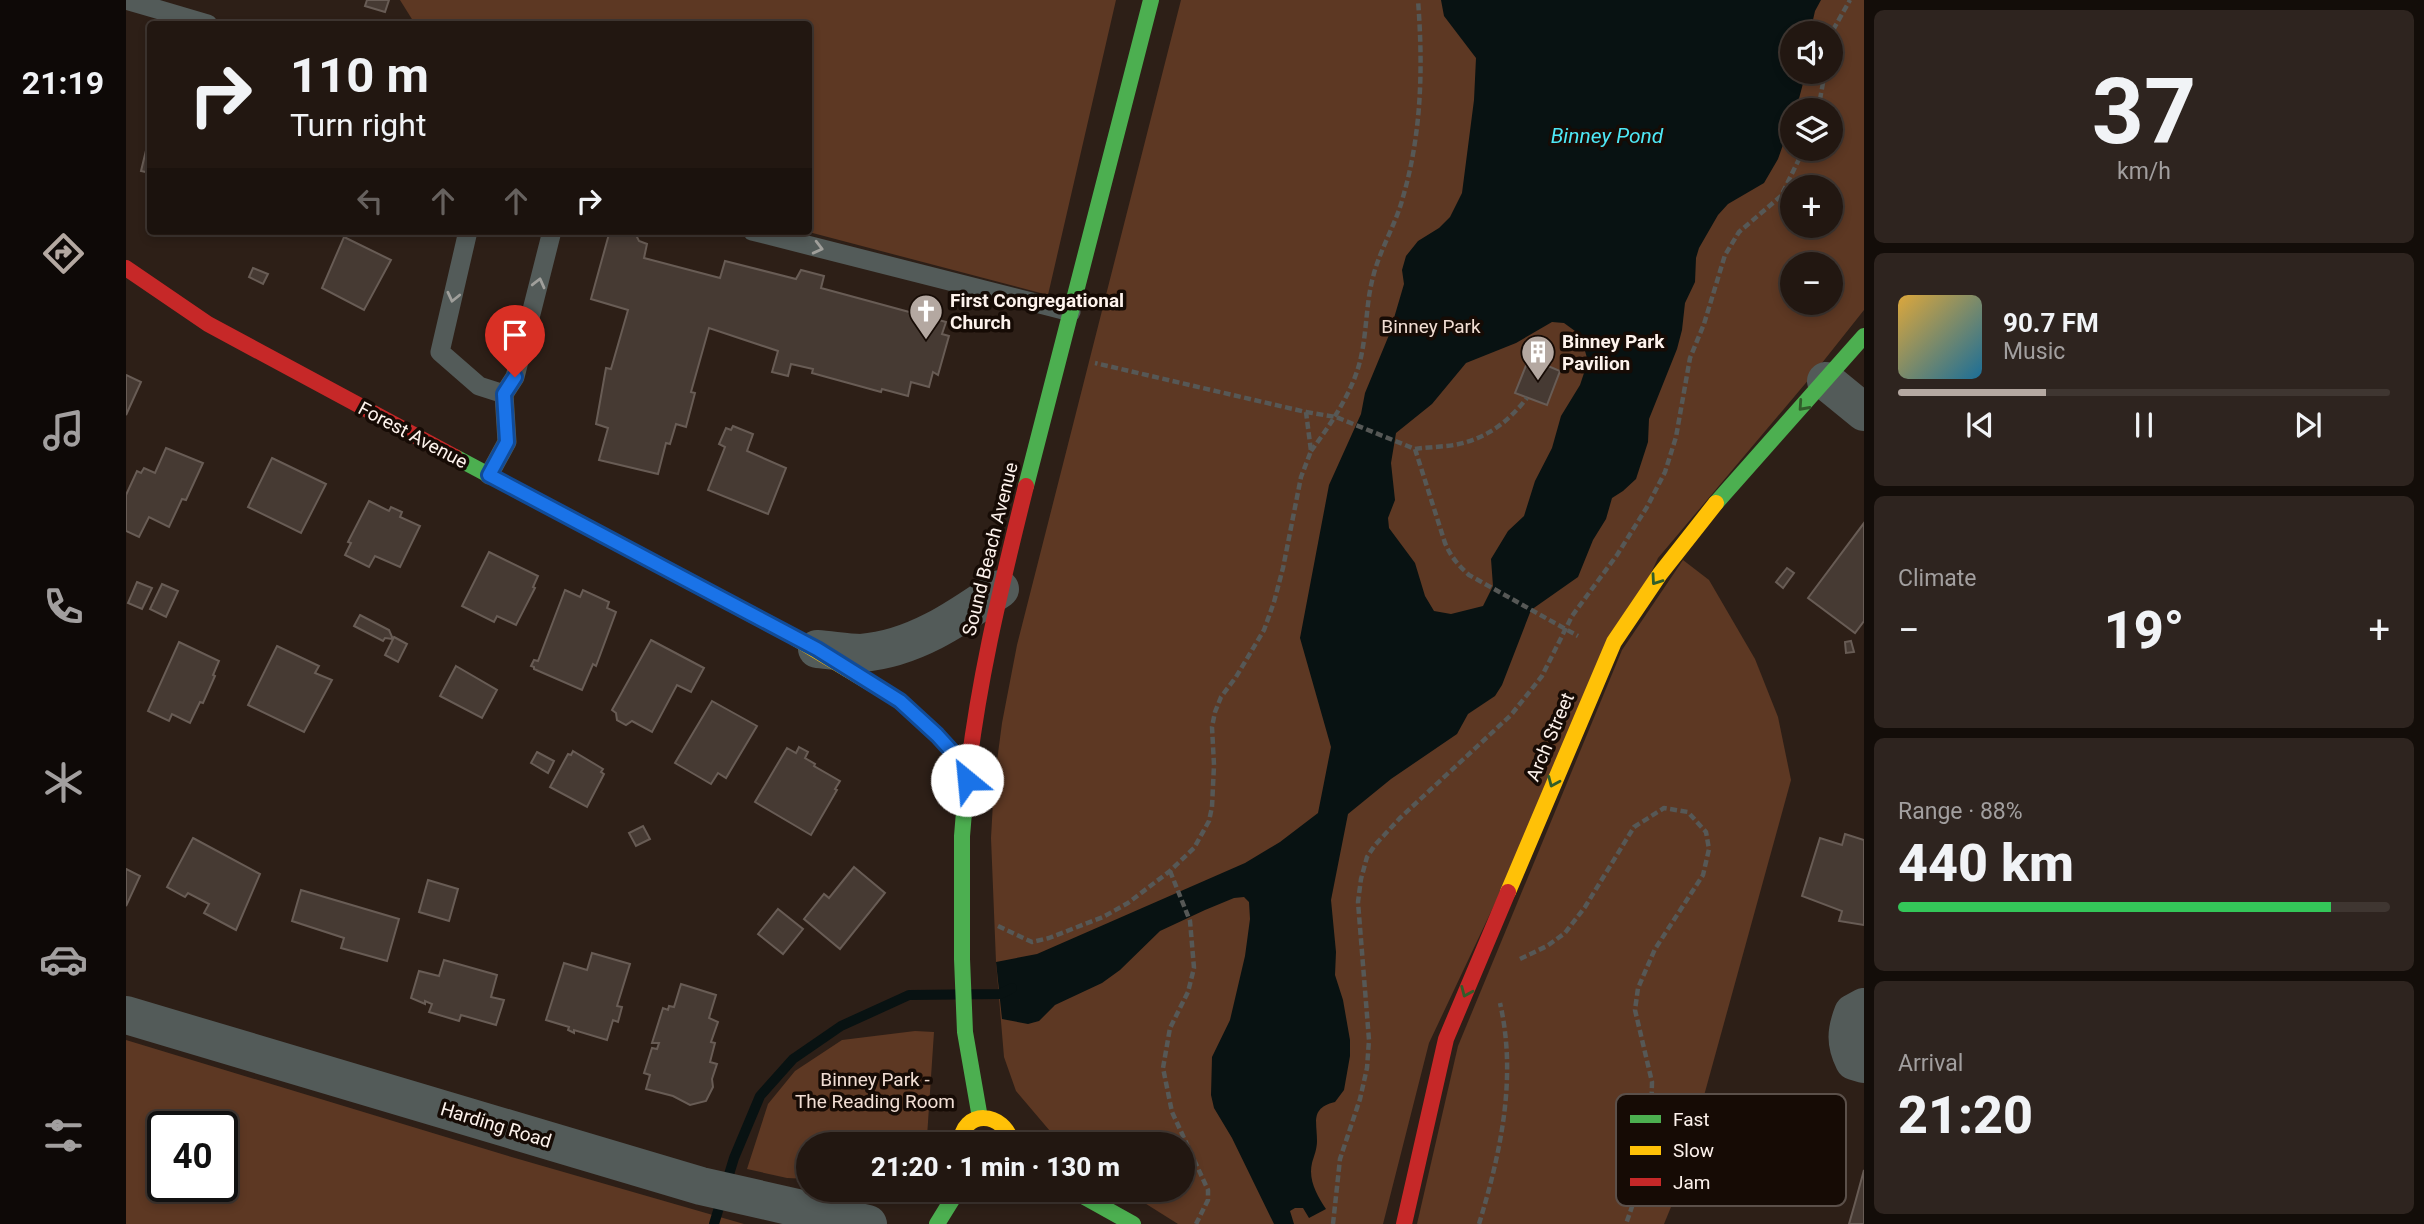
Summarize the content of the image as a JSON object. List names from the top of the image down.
{
  "streets": {
    "street": [
      "Forest Avenue",
      "Sound Beach Avenue",
      "Arch Street",
      "Harding Road"
    ]
  },
  "crossings": [
    ["Forest Avenue", "Sound Beach Avenue"]
  ],
  "one_way": ["Arch Street"],
  "water": ["Binney Pond"],
  "parks": ["Binney Park", "Binney Park - The Reading Room"],
  "places": {
    "church": ["First Congregational Church"],
    "building": ["Binney Park Pavilion"]
  },
  "legend": ["Fast", "Slow", "Jam"],
  "page": {
    "tabs": "21:19",
    "tile": [
      ["37", "km/h"],
      "Climate",
      ["Range · 88%", "440 km"],
      ["Arrival", "21:20"]
    ],
    "map_buttons": ["+", "−"],
    "turn": ["110 m", "Turn right"],
    "song": ["90.7 FM", "Music"],
    "heat": ["−", "19°", "+"],
    "limit": "40",
    "trip": "21:20 · 1 min · 130 m"
  }
}
